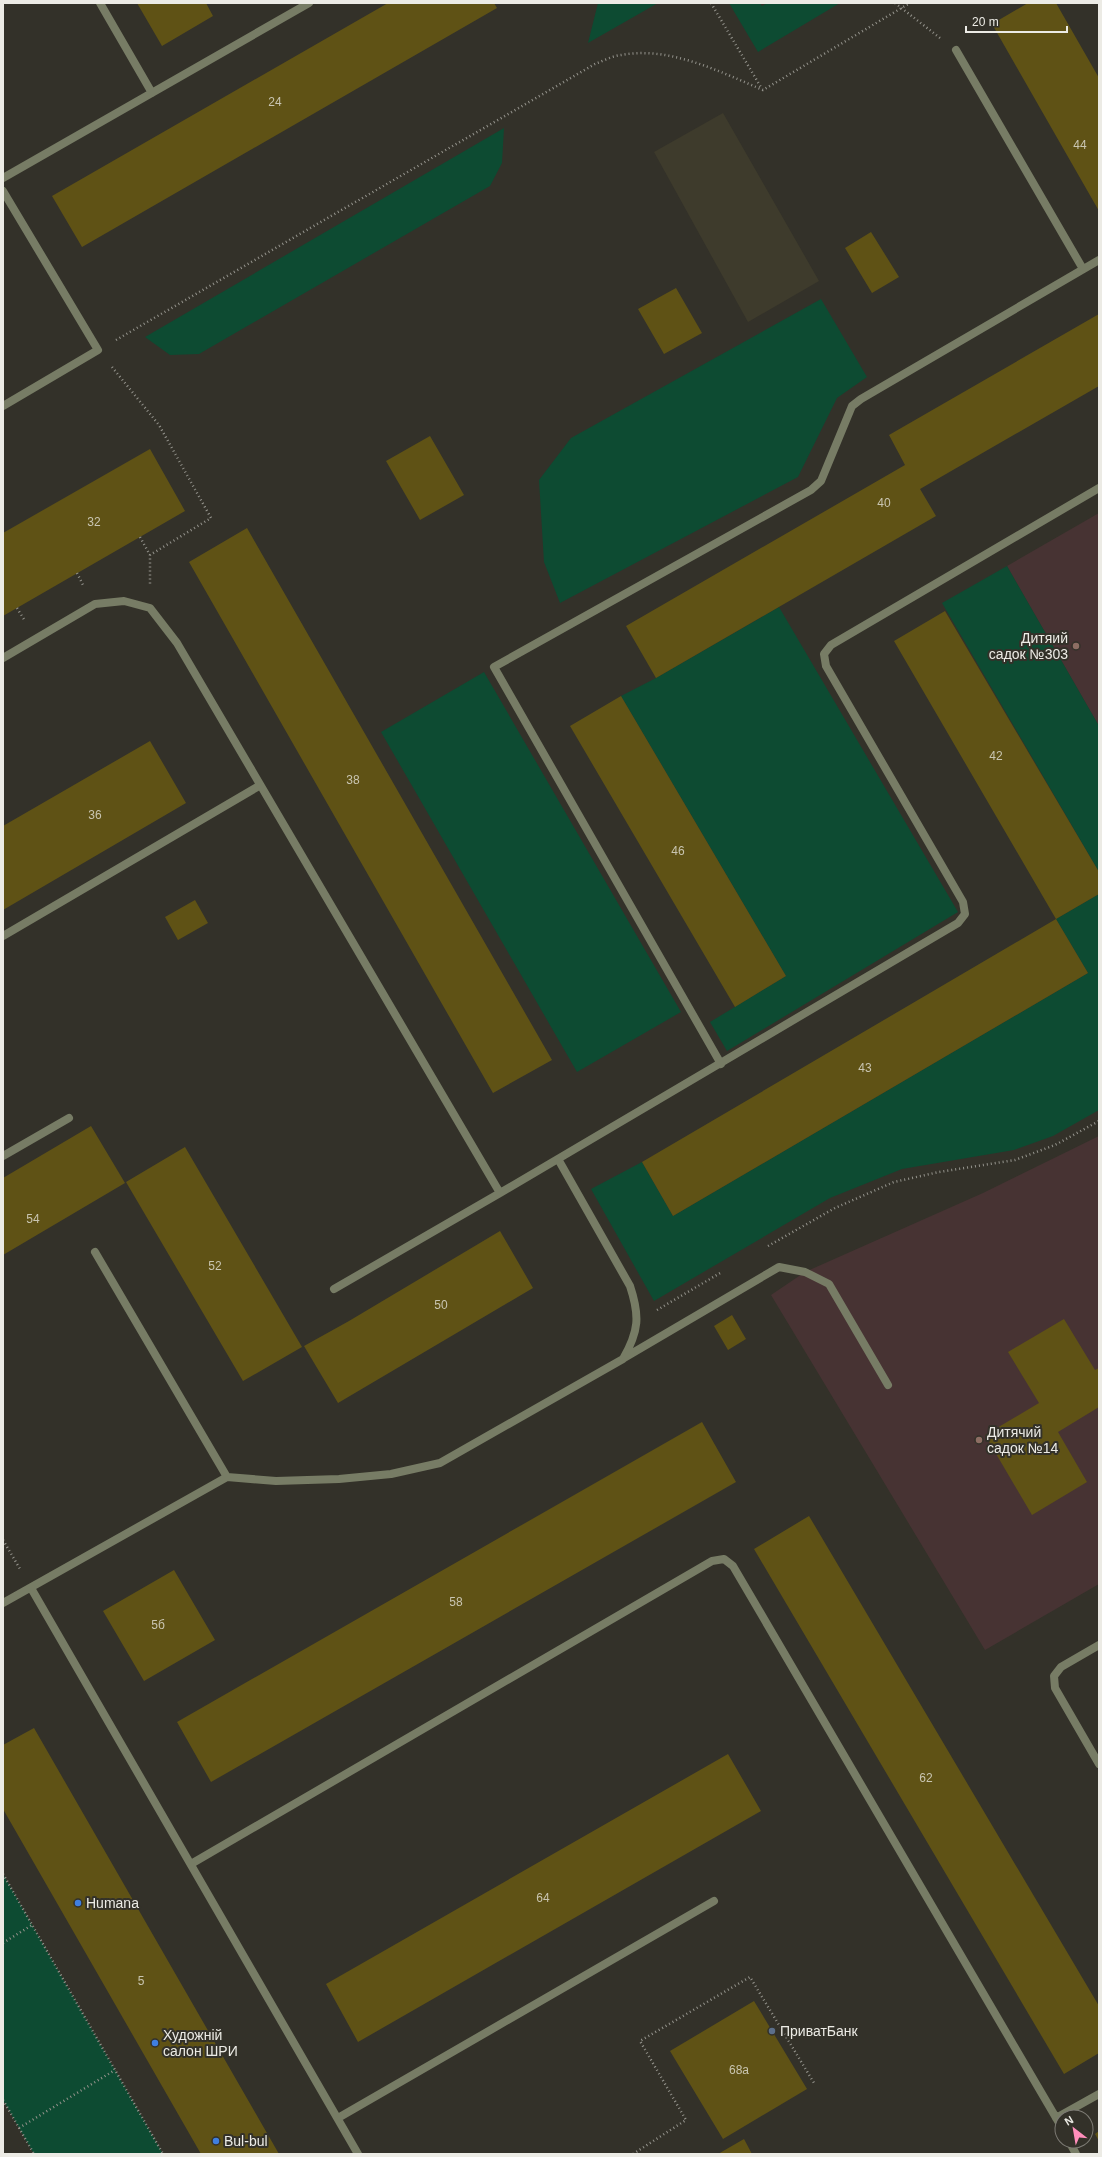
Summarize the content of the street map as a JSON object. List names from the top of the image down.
{
  "places": [
    "Дитяий садок №303",
    "Дитячий садок №14",
    "Humana",
    "ПриватБанк",
    "Художній салон ШРИ",
    "Bul-bul"
  ],
  "house_numbers": [
    "24",
    "44",
    "40",
    "32",
    "42",
    "38",
    "36",
    "46",
    "43",
    "54",
    "52",
    "50",
    "58",
    "5б",
    "62",
    "64",
    "5",
    "68а"
  ],
  "scale_bar": "20 m",
  "north": "top left"
}
